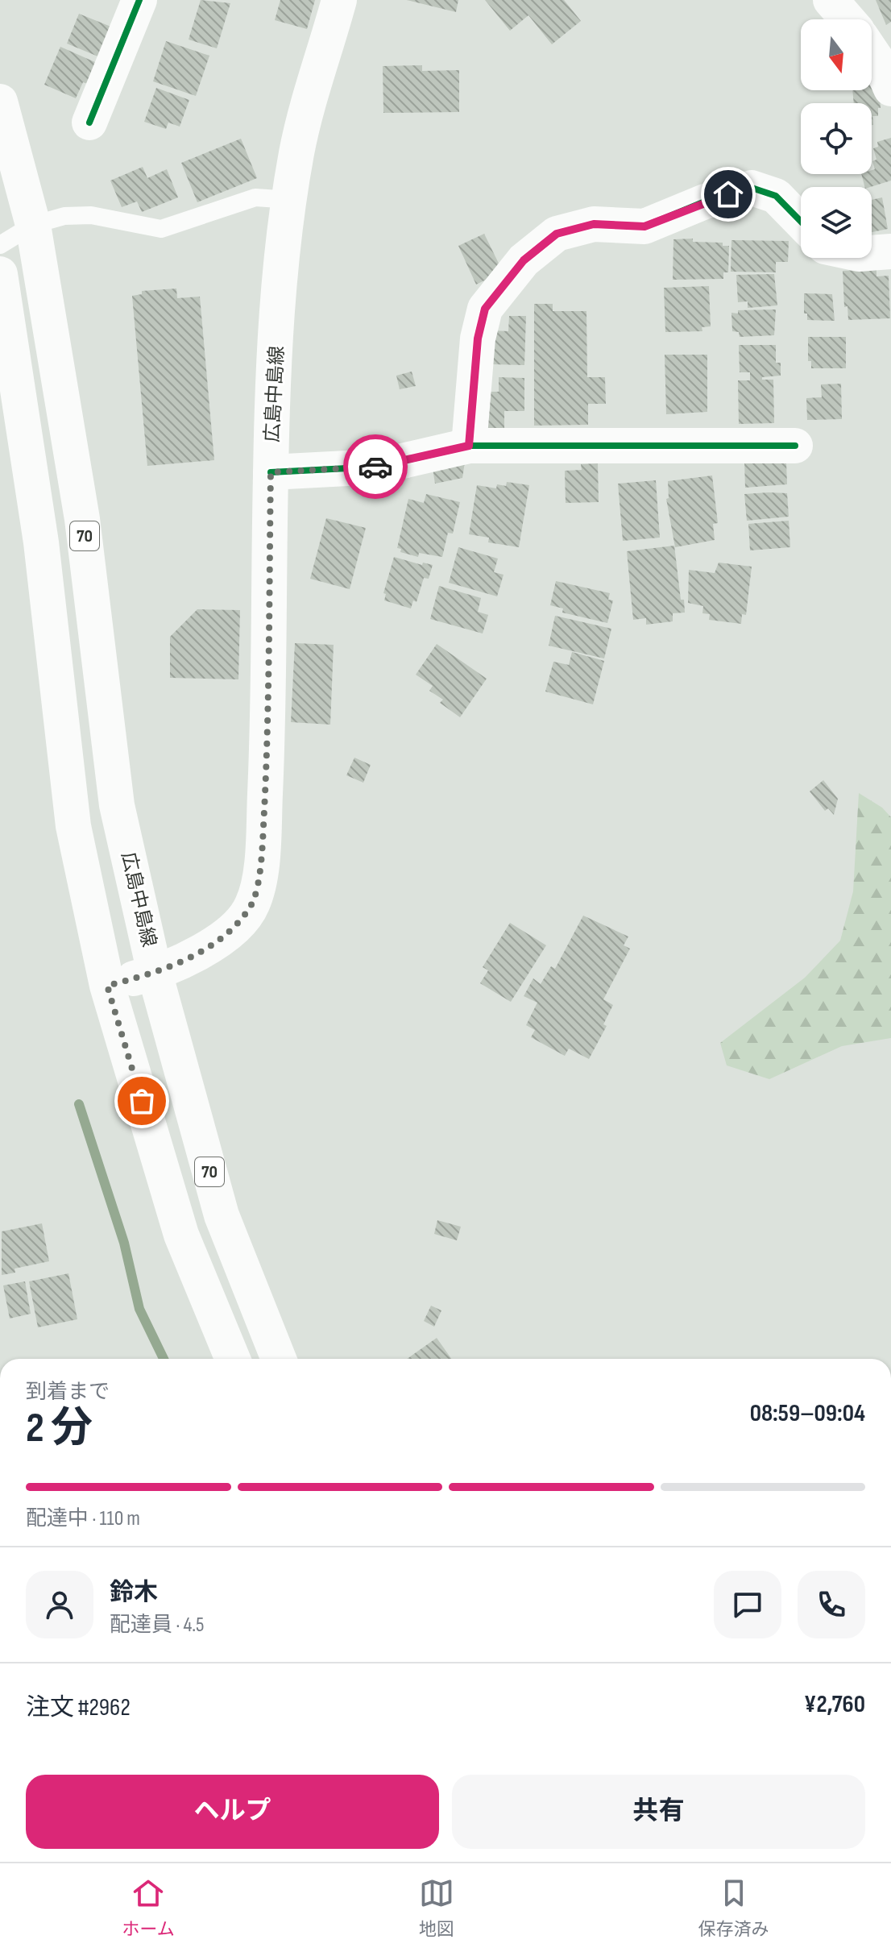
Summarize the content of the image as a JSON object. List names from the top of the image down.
{
  "streets": {
    "main road": ["広島中島線", "70"]
  },
  "crossings": [
    ["広島中島線", "70"]
  ],
  "north": "bottom",
  "page": {
    "heading": ["2 分", "到着まで", "08:59–09:04"],
    "panel": [
      "鈴木",
      "配達員 · 4.5",
      "注文 #2962",
      "¥2,760"
    ],
    "bar": "配達中 · 110 m",
    "buttons": ["ヘルプ", "共有"],
    "tabs": ["ホーム", "地図", "保存済み"]
  }
}
